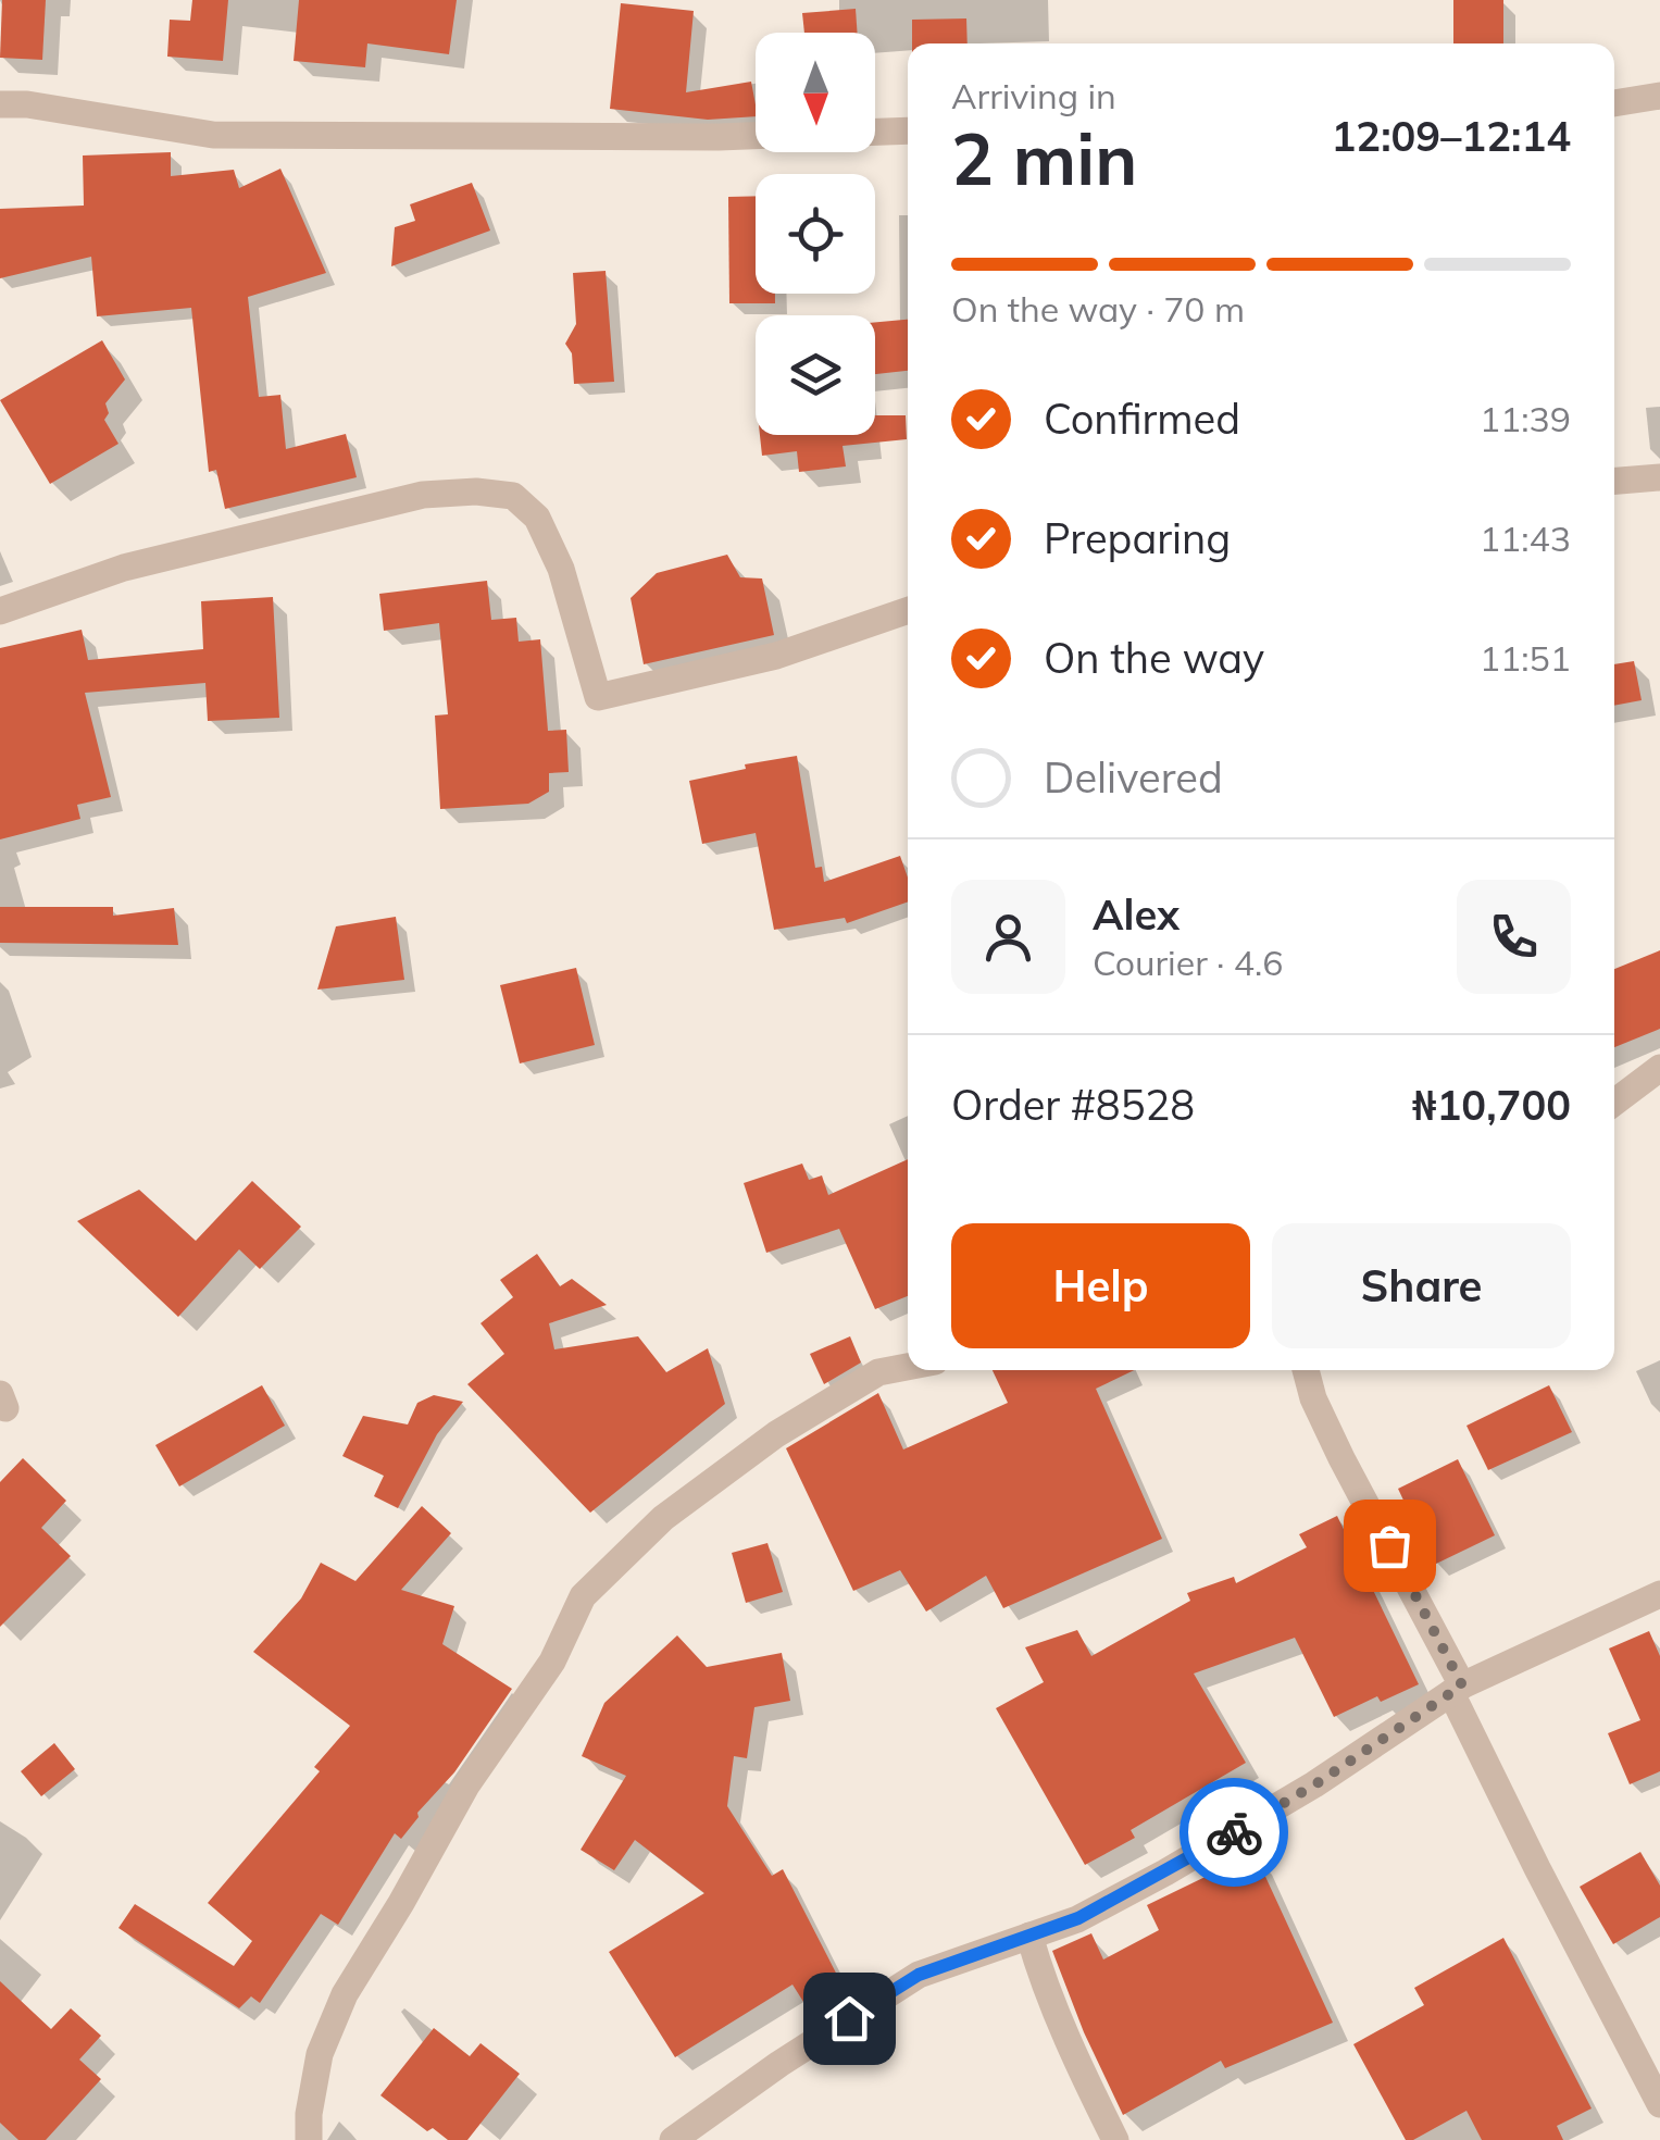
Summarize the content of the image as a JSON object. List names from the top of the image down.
{
  "north": "bottom",
  "page": {
    "heading": ["2 min", "Arriving in", "12:09–12:14"],
    "panel": [
      "Alex",
      "Courier · 4.6",
      "Order #8528",
      "₦10,700"
    ],
    "bar": "On the way · 70 m",
    "list": [
      ["Confirmed", "11:39"],
      ["Preparing", "11:43"],
      ["On the way", "11:51"],
      "Delivered"
    ],
    "buttons": ["Help", "Share"]
  }
}
